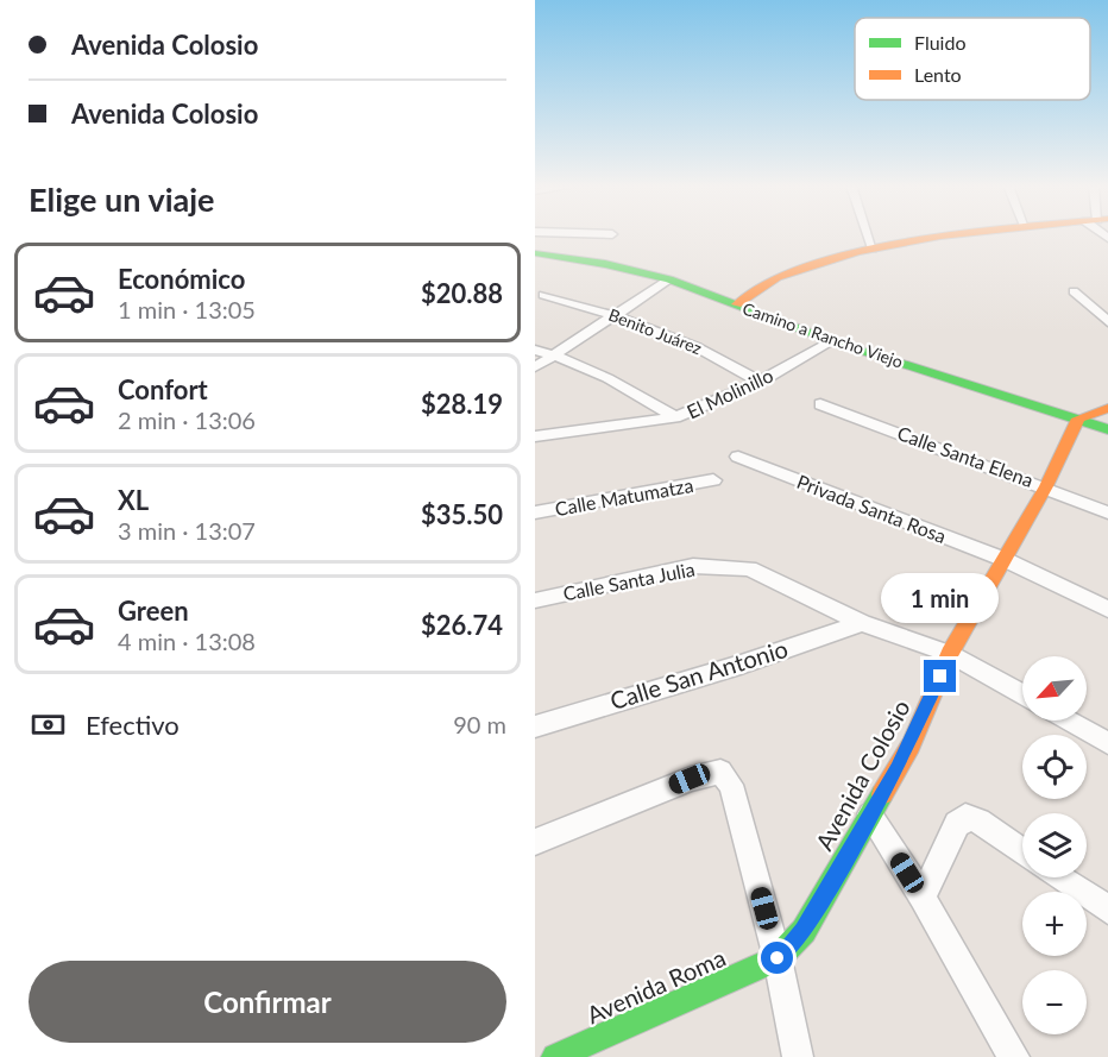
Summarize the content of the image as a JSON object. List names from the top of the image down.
{
  "streets": {
    "street": [
      "Benito Juárez",
      "Camino a Rancho Viejo",
      "El Molinillo",
      "Calle Santa Elena",
      "Calle Matumatza",
      "Privada Santa Rosa",
      "Calle Santa Julia",
      "Calle San Antonio",
      "Avenida Colosio",
      "Avenida Roma"
    ]
  },
  "crossings": [
    ["Benito Juárez", "El Molinillo"],
    ["Camino a Rancho Viejo", "El Molinillo"],
    ["Camino a Rancho Viejo", "Avenida Colosio"],
    ["Calle Santa Elena", "Avenida Colosio"],
    ["Privada Santa Rosa", "Avenida Colosio"],
    ["Calle Santa Julia", "Calle San Antonio"],
    ["Calle Santa Julia", "Avenida Colosio"],
    ["Avenida Colosio", "Avenida Roma"]
  ],
  "legend": ["Fluido", "Lento"],
  "north": "bottom left",
  "page": {
    "banner": ["Avenida Colosio", "Avenida Colosio"],
    "heading": "Elige un viaje",
    "list": [
      {
        "name": "Económico",
        "note": "1 min · 13:05",
        "value": "$20.88"
      },
      {
        "name": "Confort",
        "note": "2 min · 13:06",
        "value": "$28.19"
      },
      {
        "name": "XL",
        "note": "3 min · 13:07",
        "value": "$35.50"
      },
      {
        "name": "Green",
        "note": "4 min · 13:08",
        "value": "$26.74"
      }
    ],
    "bubble": "1 min",
    "map_buttons": ["+", "−"],
    "pay": ["Efectivo", "90 m"],
    "buttons": "Confirmar"
  }
}
